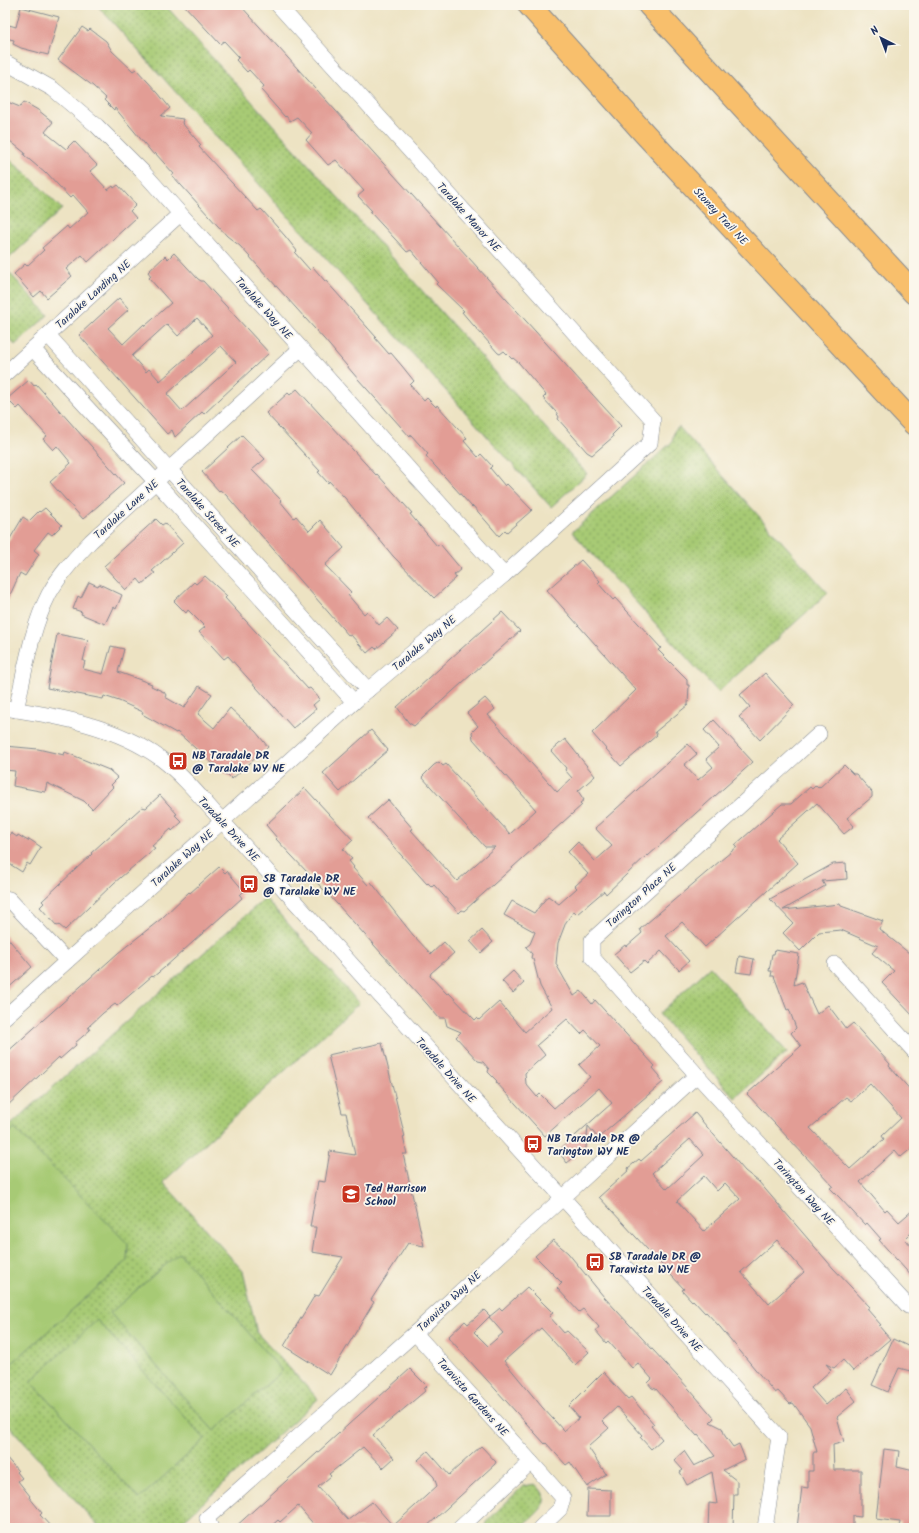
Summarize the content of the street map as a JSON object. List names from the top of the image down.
{
  "streets": {
    "highway": ["Stoney Trail NE"],
    "street": [
      "Taralake Manor NE",
      "Taralake Landing NE",
      "Taralake Way NE",
      "Taralake Lane NE",
      "Taralake Street NE",
      "Taradale Drive NE",
      "Tarington Place NE",
      "Tarington Way NE",
      "Taravista Way NE",
      "Taravista Gardens NE"
    ]
  },
  "crossings": [
    ["Taralake Manor NE", "Taralake Way NE"],
    ["Taralake Landing NE", "Taralake Way NE"],
    ["Taralake Landing NE", "Taralake Street NE"],
    ["Taralake Way NE", "Taralake Lane NE"],
    ["Taralake Way NE", "Taralake Street NE"],
    ["Taralake Way NE", "Taradale Drive NE"],
    ["Taralake Lane NE", "Taralake Street NE"],
    ["Taralake Lane NE", "Taradale Drive NE"],
    ["Taradale Drive NE", "Taravista Way NE"],
    ["Tarington Place NE", "Tarington Way NE"],
    ["Tarington Place NE", "Taravista Way NE"],
    ["Tarington Way NE", "Taravista Way NE"],
    ["Taravista Way NE", "Taravista Gardens NE"]
  ],
  "places": {
    "bus stop": [
      "NB Taradale DR @ Taralake WY NE",
      "SB Taradale DR @ Taralake WY NE",
      "NB Taradale DR @ Tarington WY NE",
      "SB Taradale DR @ Taravista WY NE"
    ],
    "school or university": ["Ted Harrison School"]
  },
  "north": "top left"
}
